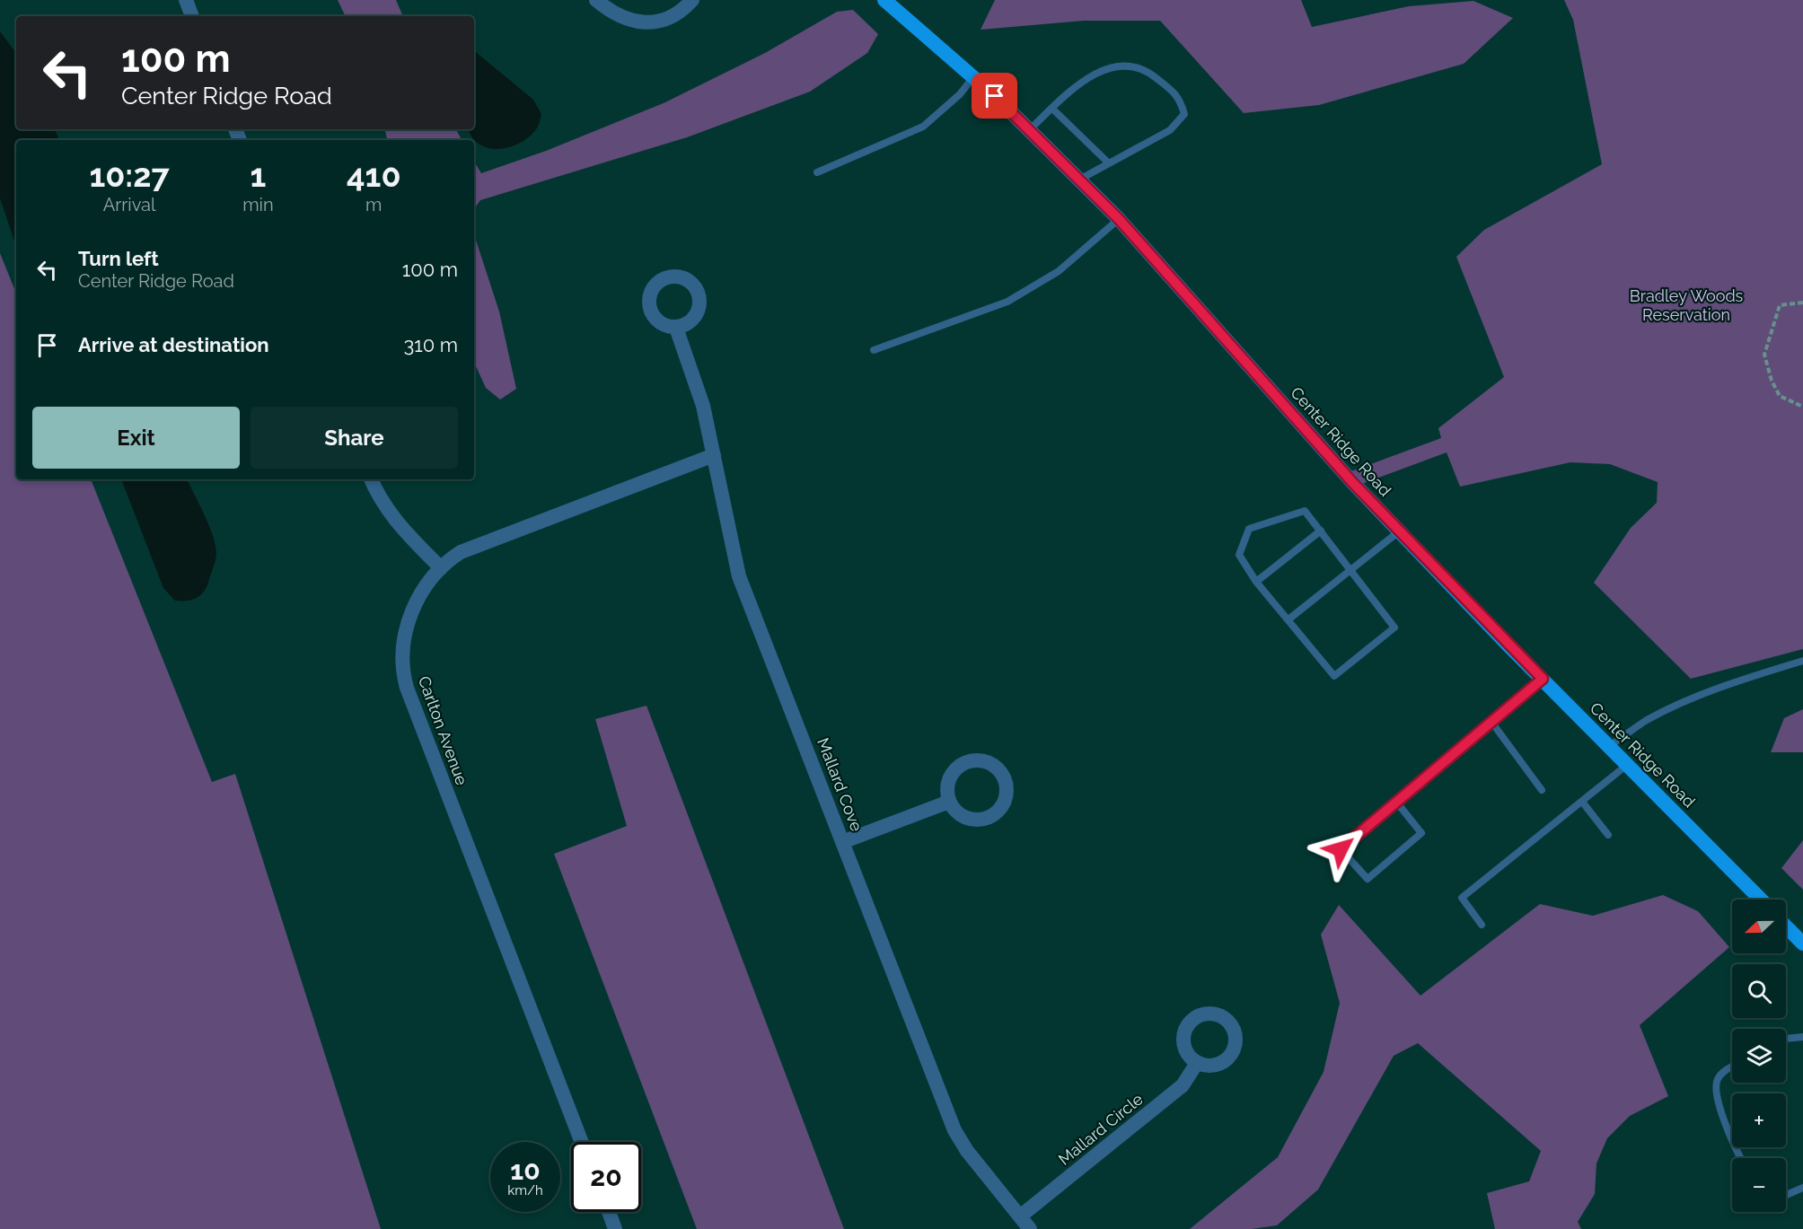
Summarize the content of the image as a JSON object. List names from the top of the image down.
{
  "streets": {
    "main road": ["Center Ridge Road"],
    "street": ["Carlton Avenue", "Mallard Cove", "Mallard Circle"]
  },
  "crossings": [
    ["Carlton Avenue", "Mallard Cove"],
    ["Mallard Cove", "Mallard Circle"]
  ],
  "parks": ["Bradley Woods Reservation"],
  "north": "left",
  "page": {
    "turn": ["100 m", "Center Ridge Road"],
    "eta": [
      "10:27",
      "Arrival",
      "1",
      "min",
      "410",
      "m"
    ],
    "list": [
      {
        "name": "Turn left",
        "note": "Center Ridge Road",
        "value": "100 m"
      },
      {
        "name": "Arrive at destination",
        "value": "310 m"
      }
    ],
    "buttons": ["Exit", "Share"],
    "map_buttons": ["+", "−"],
    "speed": "10 km/h",
    "limit": "20"
  }
}
